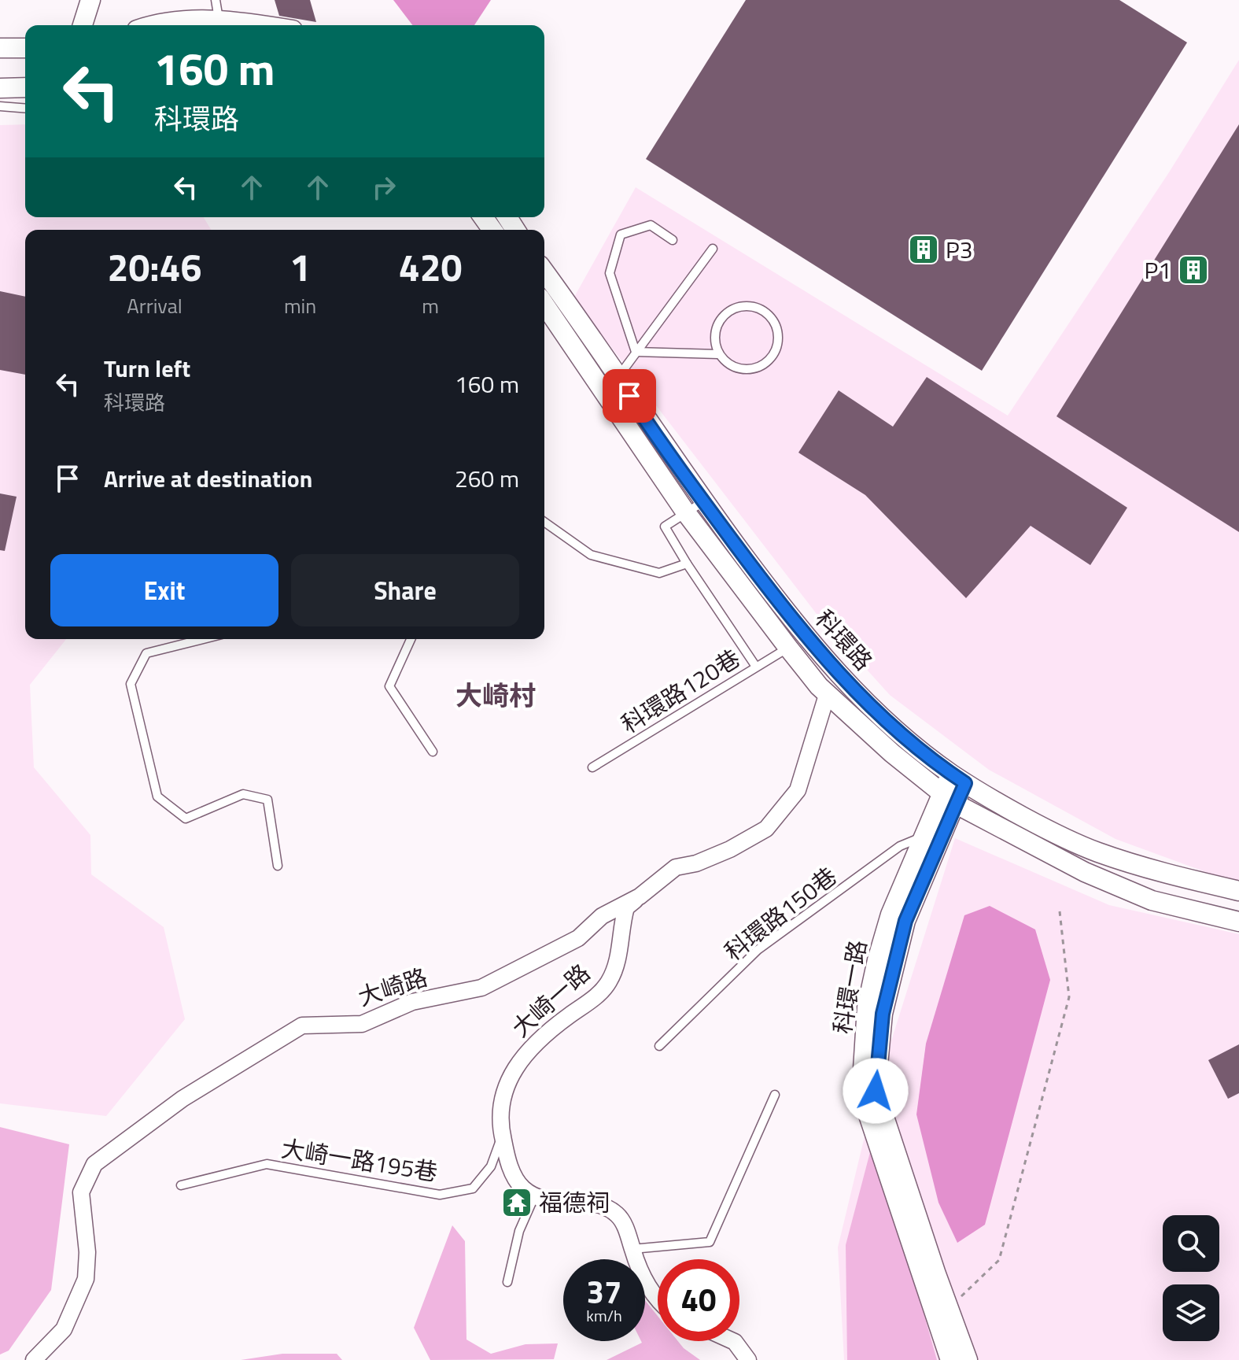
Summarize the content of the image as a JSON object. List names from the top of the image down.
{
  "streets": {
    "street": [
      "科環路",
      "大崎路",
      "科環一路",
      "大崎一路"
    ],
    "lane": ["科環路120巷", "科環路150巷", "大崎一路195巷"]
  },
  "crossings": [
    ["科環路", "科環路120巷"],
    ["科環路", "大崎路"],
    ["科環路", "科環一路"],
    ["科環路150巷", "科環一路"],
    ["大崎路", "大崎一路"],
    ["大崎一路", "大崎一路195巷"]
  ],
  "districts": ["大崎村"],
  "places": {
    "building": ["P3", "P1"],
    "temple": ["福德祠"]
  },
  "page": {
    "turn": ["160 m", "科環路"],
    "eta": [
      "20:46",
      "Arrival",
      "1",
      "min",
      "420",
      "m"
    ],
    "list": [
      {
        "name": "Turn left",
        "note": "科環路",
        "value": "160 m"
      },
      {
        "name": "Arrive at destination",
        "value": "260 m"
      }
    ],
    "buttons": ["Exit", "Share"],
    "speed": "37 km/h",
    "limit": "40"
  }
}
